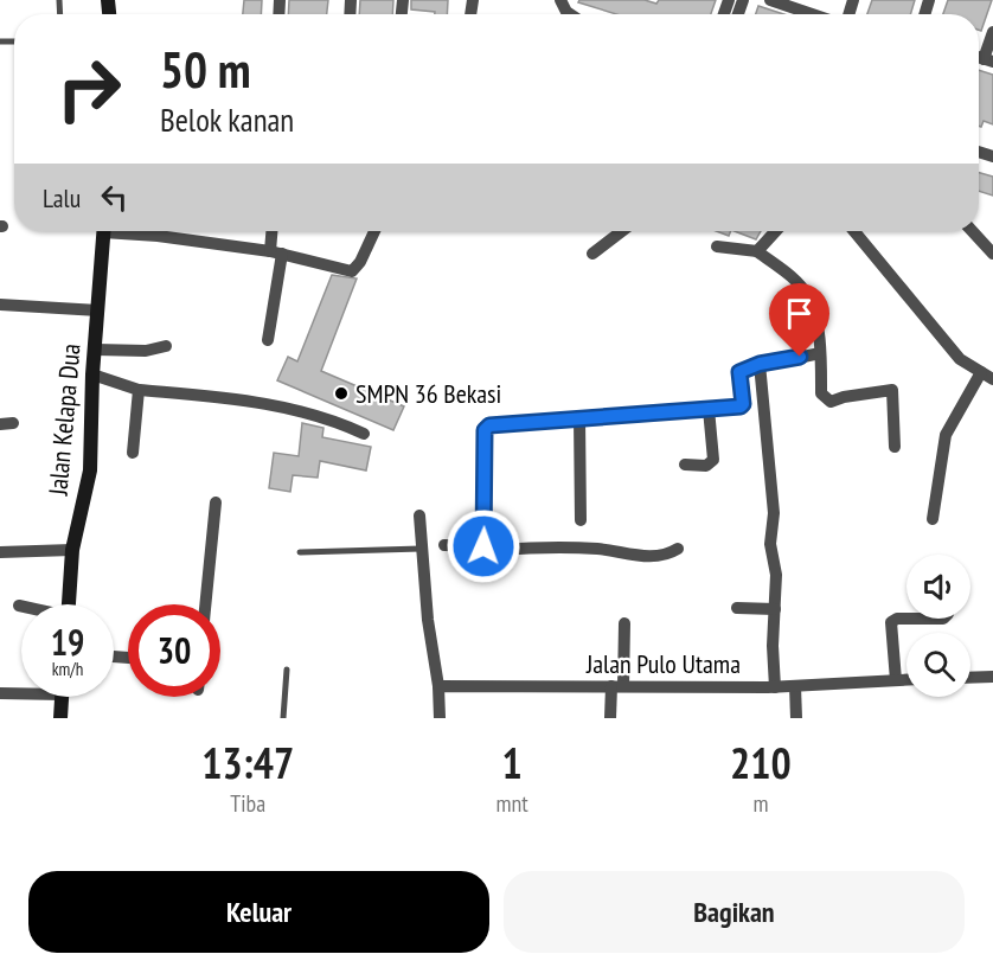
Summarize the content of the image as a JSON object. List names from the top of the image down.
{
  "streets": {
    "main road": ["Jalan Kelapa Dua"],
    "street": ["Jalan Pulo Utama"]
  },
  "places": ["SMPN 36 Bekasi"],
  "page": {
    "turn": ["50 m", "Belok kanan"],
    "then": "Lalu",
    "speed": "19 km/h",
    "limit": "30",
    "eta": [
      "13:47",
      "Tiba",
      "1",
      "mnt",
      "210",
      "m"
    ],
    "buttons": ["Keluar", "Bagikan"]
  }
}
